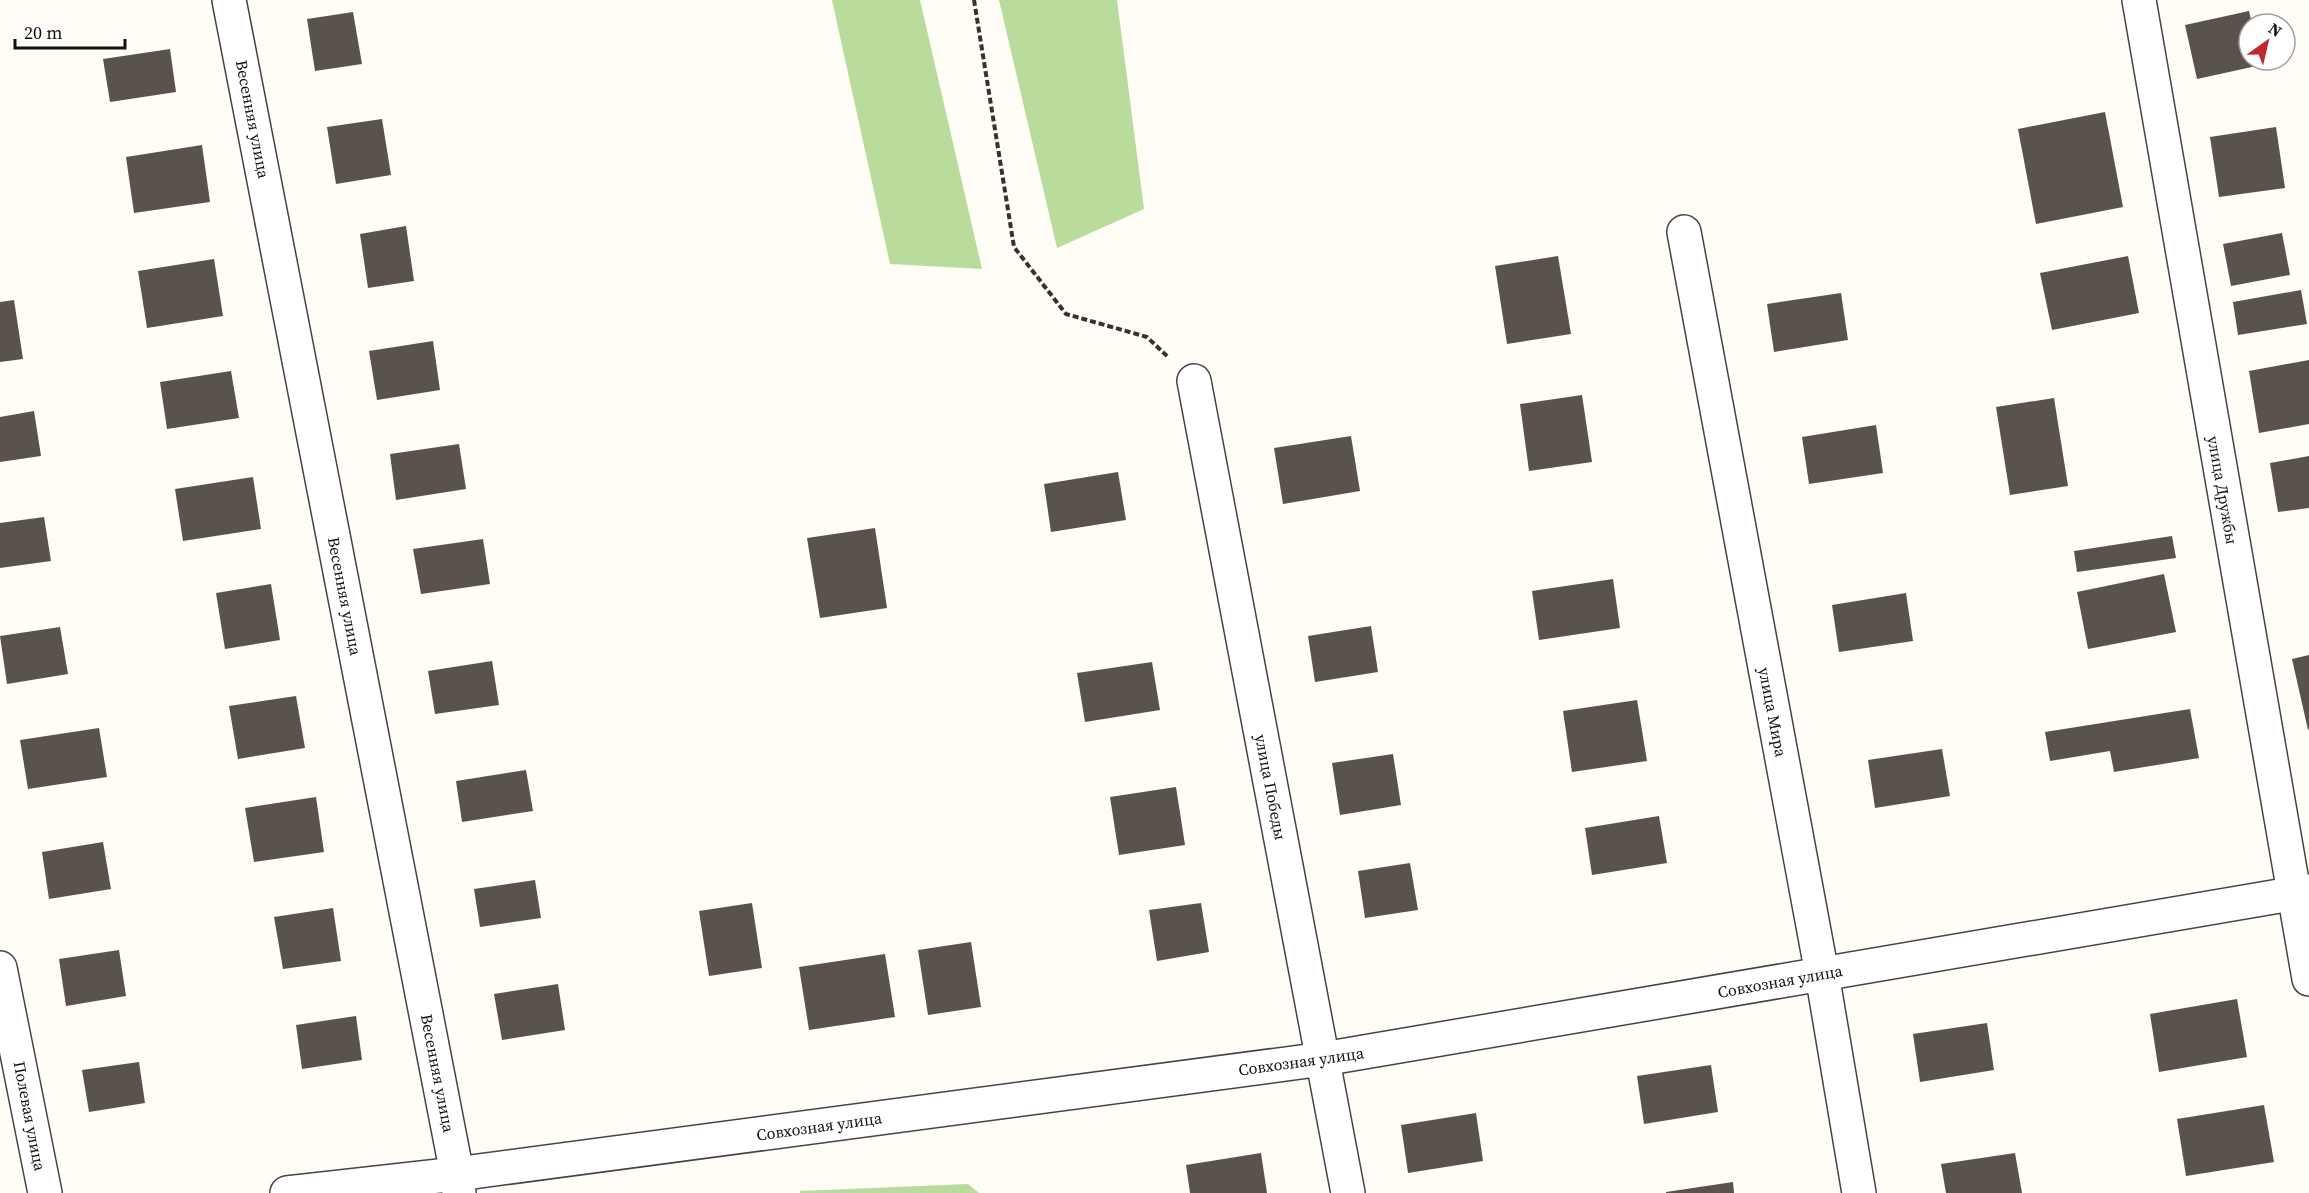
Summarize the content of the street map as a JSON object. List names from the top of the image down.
{
  "streets": {
    "street": [
      "Весенняя улица",
      "улица Дружбы",
      "улица Мира",
      "улица Победы",
      "Совхозная улица",
      "Полевая улица"
    ]
  },
  "crossings": [
    ["Весенняя улица", "Совхозная улица"],
    ["улица Дружбы", "Совхозная улица"],
    ["улица Мира", "Совхозная улица"],
    ["улица Победы", "Совхозная улица"]
  ],
  "scale_bar": "20 m",
  "north": "top right"
}
